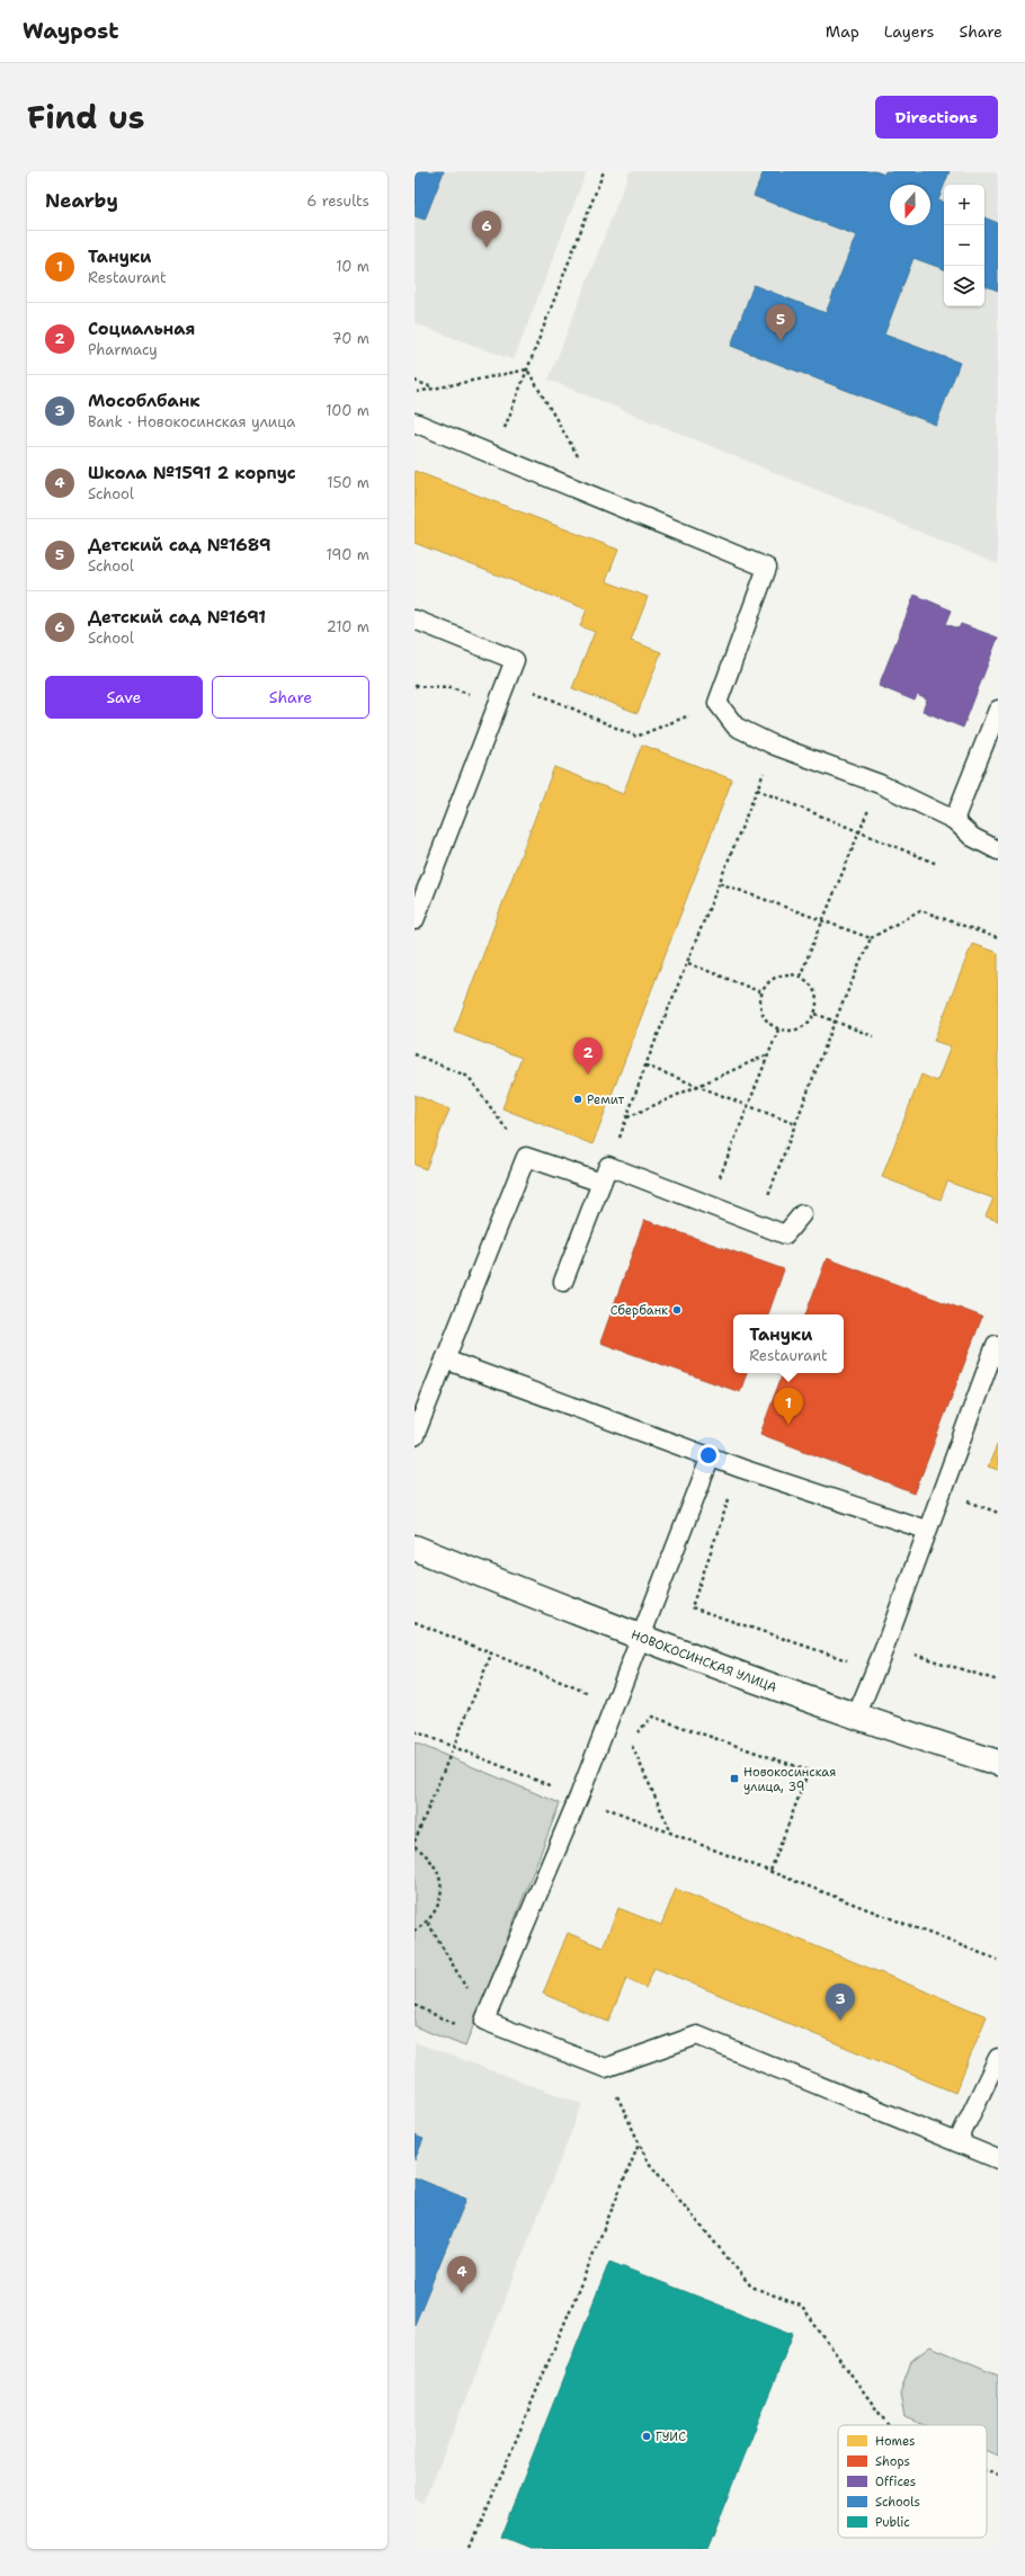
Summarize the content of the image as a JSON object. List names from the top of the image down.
{
  "streets": {
    "street": ["НОВОКОСИНСКАЯ УЛИЦА"]
  },
  "places": {
    "other": ["Ремит", "Сбербанк", "ГУИС"],
    "transit": ["Новокосинская улица, 39"]
  },
  "legend": [
    "Homes",
    "Shops",
    "Offices",
    "Schools",
    "Public"
  ],
  "north": "bottom",
  "page": {
    "header": "Waypost",
    "nav": ["Map", "Layers", "Share"],
    "title": "Find us",
    "buttons": [
      "Directions",
      ["Save", "Share"]
    ],
    "heading": ["Nearby", "6 results"],
    "map_buttons": ["+", "−"],
    "pins": [
      "6",
      "5",
      "2",
      "1",
      "3",
      "4"
    ],
    "list": [
      {
        "mark": "1",
        "name": "Тануки",
        "note": "Restaurant",
        "value": "10 m"
      },
      {
        "mark": "2",
        "name": "Социальная",
        "note": "Pharmacy",
        "value": "70 m"
      },
      {
        "mark": "3",
        "name": "Мособлбанк",
        "note": "Bank · Новокосинская улица",
        "value": "100 m"
      },
      {
        "mark": "4",
        "name": "Школа №1591 2 корпус",
        "note": "School",
        "value": "150 m"
      },
      {
        "mark": "5",
        "name": "Детский сад №1689",
        "note": "School",
        "value": "190 m"
      },
      {
        "mark": "6",
        "name": "Детский сад №1691",
        "note": "School",
        "value": "210 m"
      }
    ],
    "popup": ["Тануки", "Restaurant"]
  }
}
